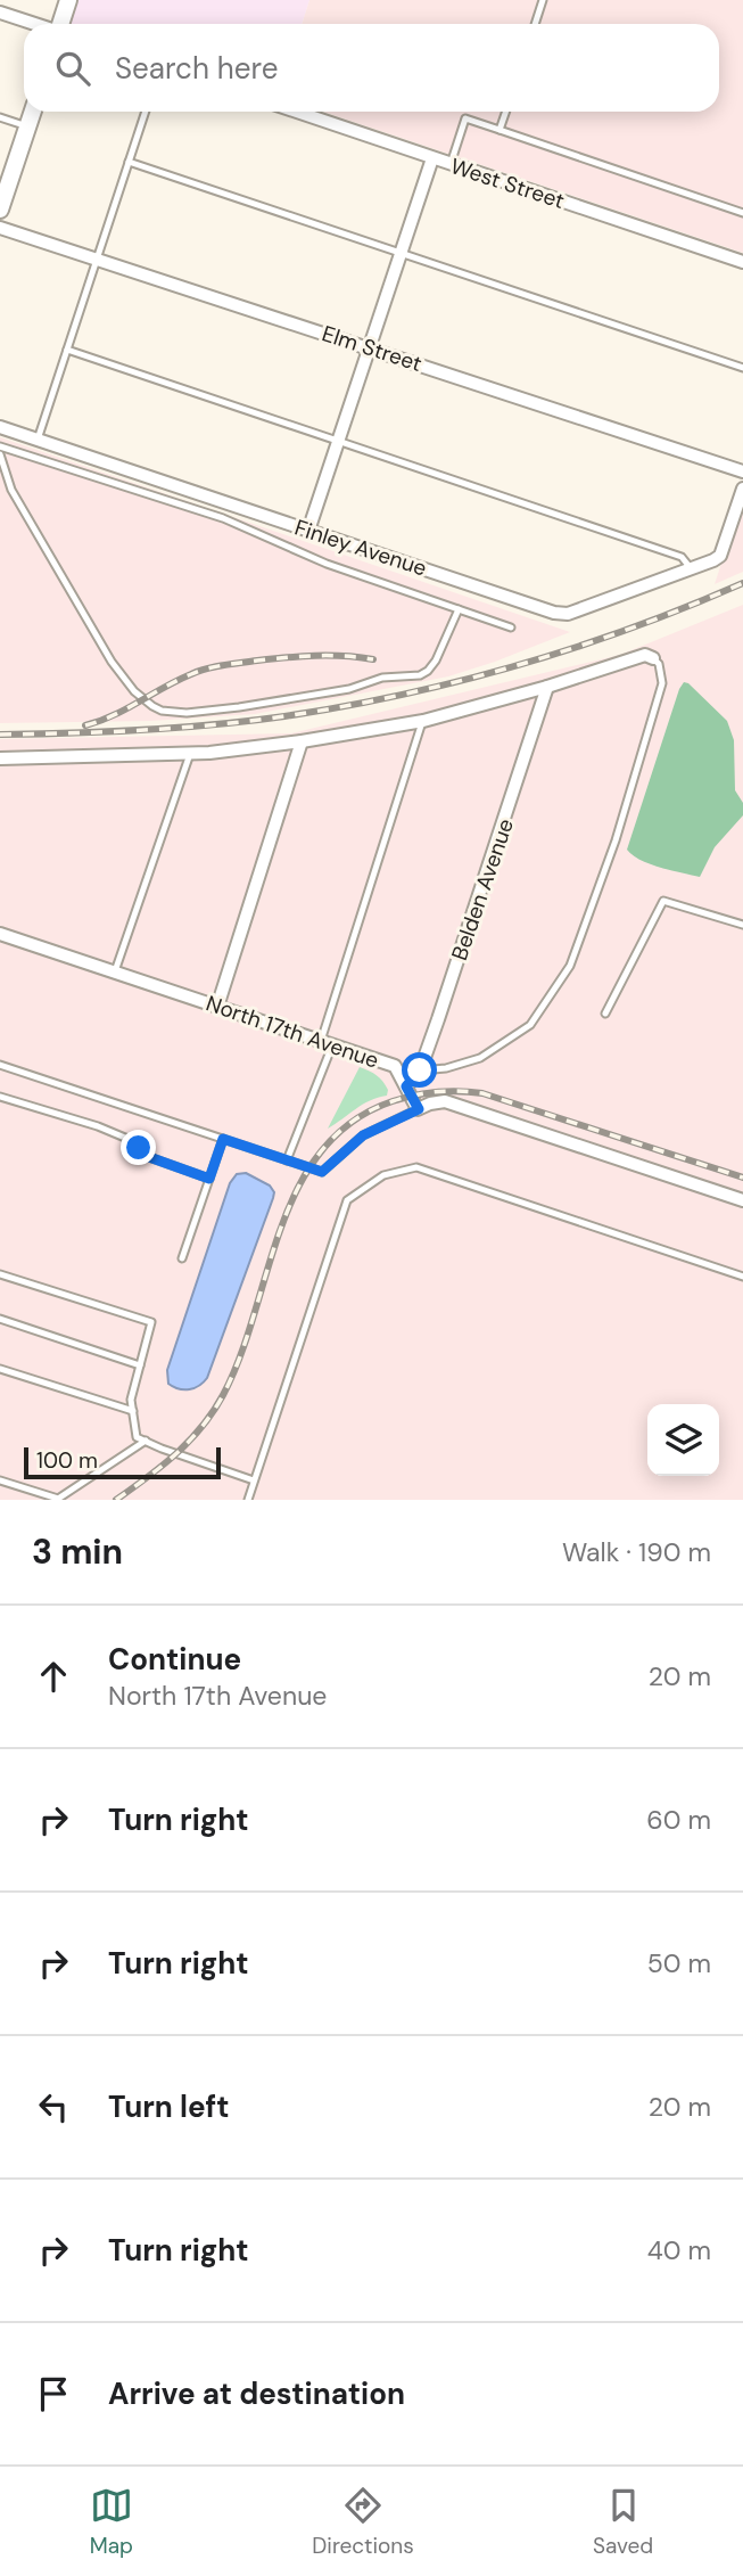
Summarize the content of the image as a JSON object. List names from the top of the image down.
{
  "streets": {
    "street": [
      "West Street",
      "Elm Street",
      "Finley Avenue",
      "Belden Avenue",
      "North 17th Avenue"
    ]
  },
  "crossings": [
    ["Belden Avenue", "North 17th Avenue"]
  ],
  "scale_bar": "100 m",
  "page": {
    "search": "Search here",
    "scale": "100 m",
    "heading": ["3 min", "Walk · 190 m"],
    "list": [
      ["Continue", "North 17th Avenue", "20 m"],
      ["Turn right", "60 m"],
      ["Turn right", "50 m"],
      ["Turn left", "20 m"],
      ["Turn right", "40 m"],
      "Arrive at destination"
    ],
    "nav": ["Map", "Directions", "Saved"]
  }
}
